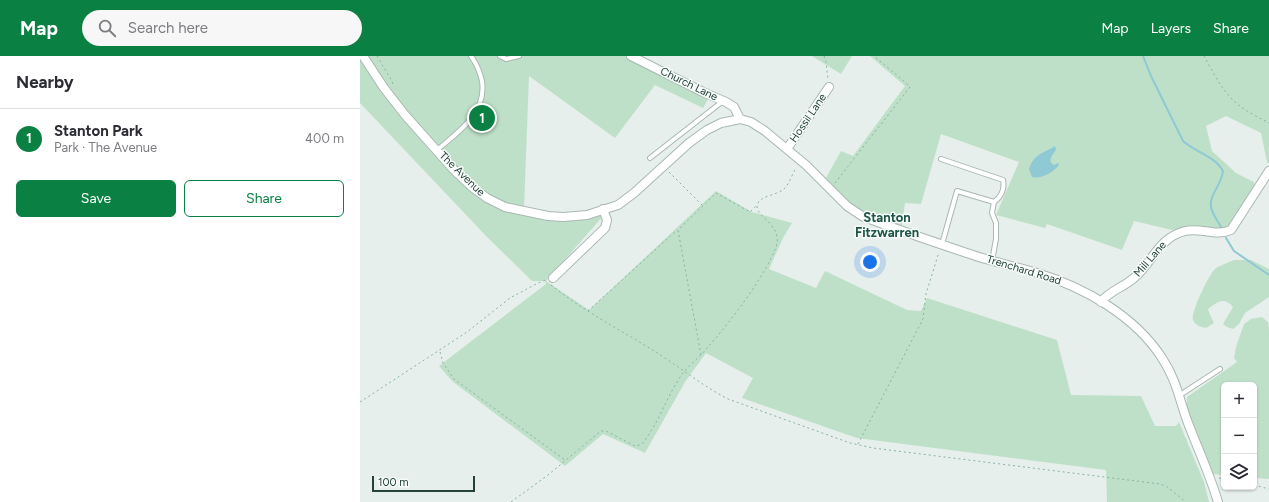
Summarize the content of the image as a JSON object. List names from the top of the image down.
{
  "streets": {
    "street": [
      "Church Lane",
      "Hossil Lane",
      "The Avenue",
      "Mill Lane",
      "Trenchard Road"
    ]
  },
  "crossings": [
    ["Church Lane", "The Avenue"],
    ["Church Lane", "Trenchard Road"],
    ["Hossil Lane", "Trenchard Road"],
    ["The Avenue", "Trenchard Road"],
    ["Mill Lane", "Trenchard Road"]
  ],
  "districts": ["Stanton Fitzwarren"],
  "scale_bar": "100 m",
  "page": {
    "header": "Map",
    "search": "Search here",
    "nav": ["Map", "Layers", "Share"],
    "heading": "Nearby",
    "pins": "1",
    "list": [
      {
        "mark": "1",
        "name": "Stanton Park",
        "note": "Park · The Avenue",
        "value": "400 m"
      }
    ],
    "buttons": ["Save", "Share"],
    "map_buttons": ["+", "−"],
    "scale": "100 m"
  }
}
